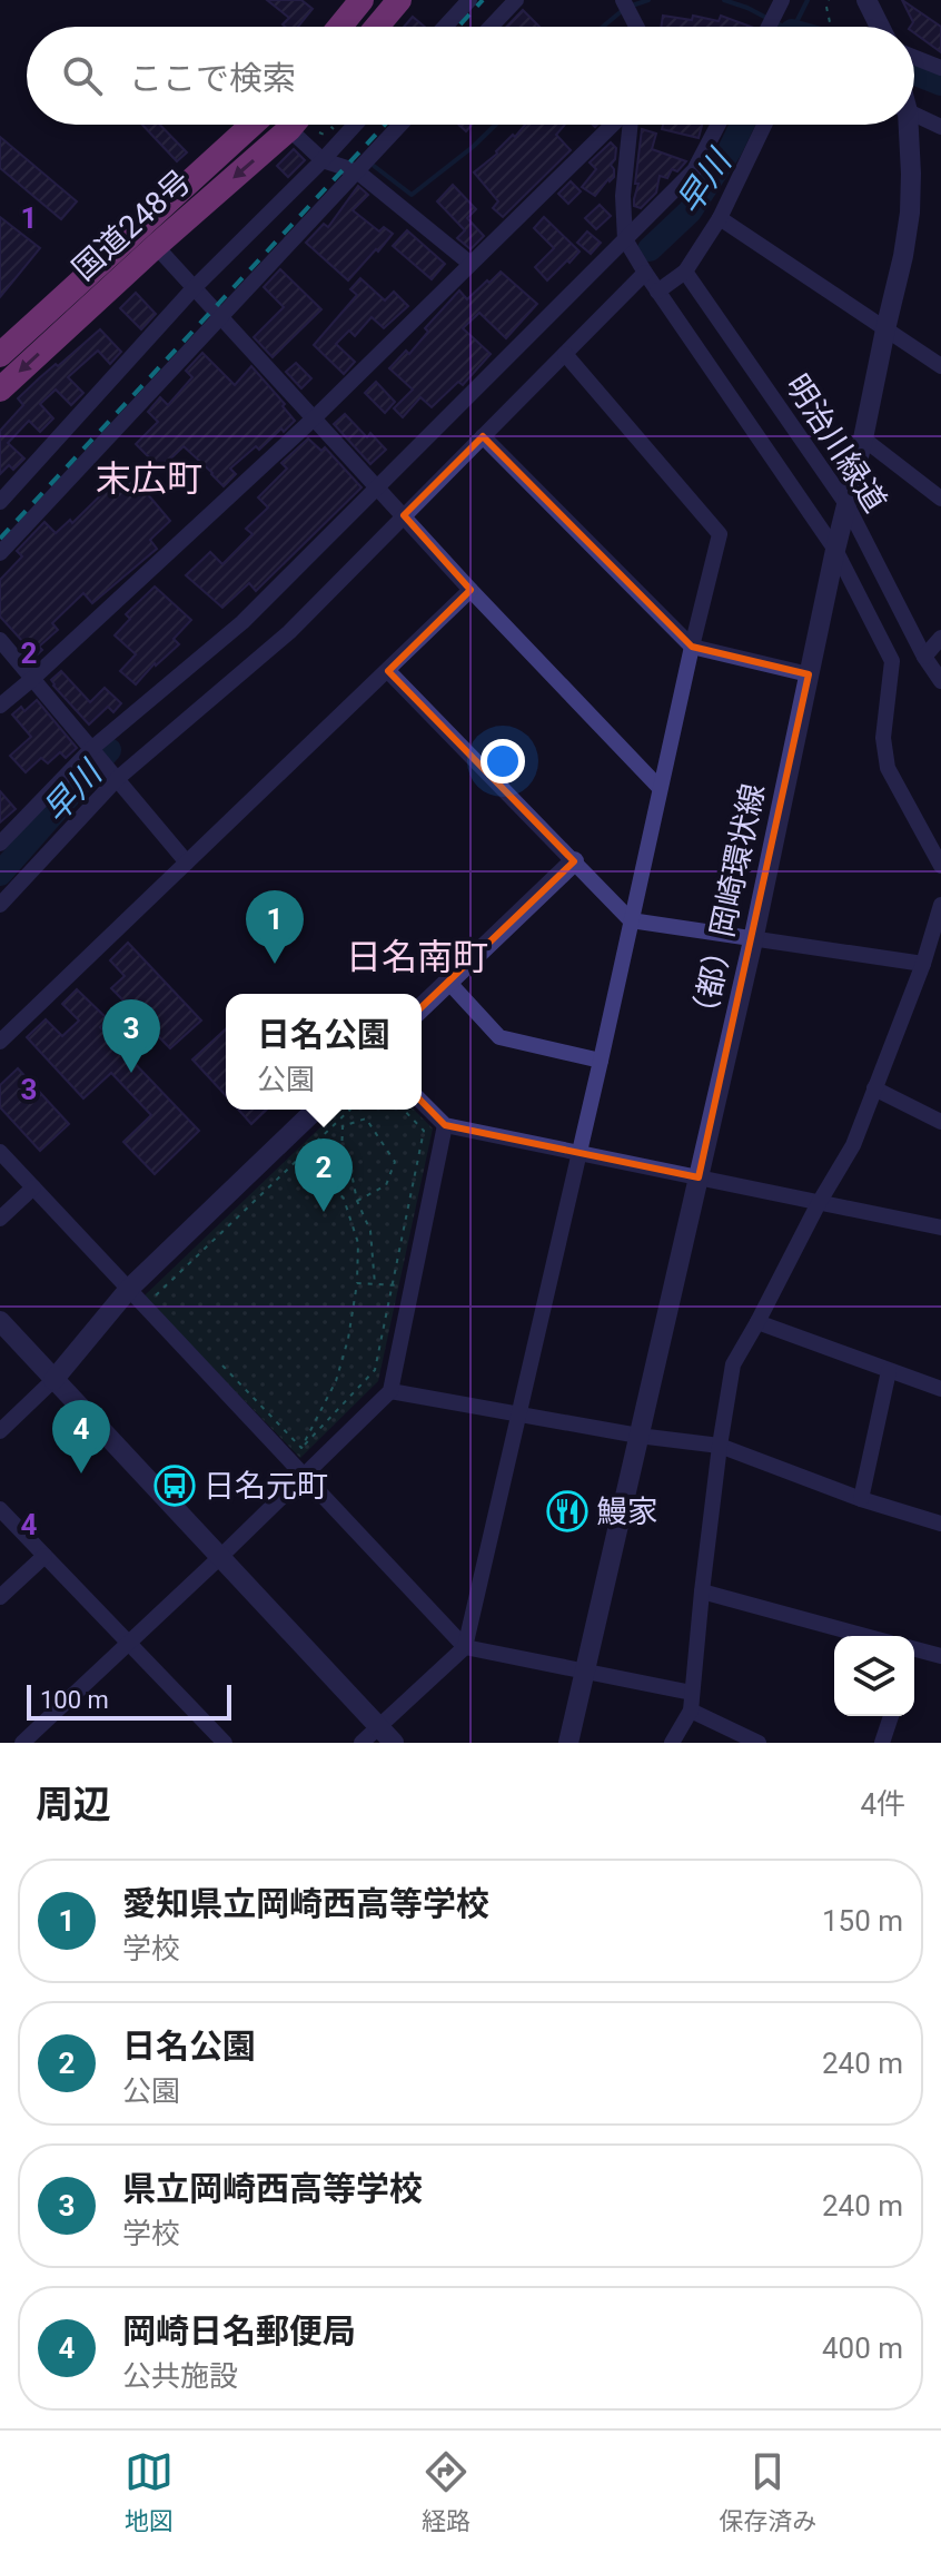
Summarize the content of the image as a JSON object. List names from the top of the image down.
{
  "streets": {
    "highway": ["国道248号"],
    "street": ["明治川緑道", "（都）岡崎環状線"]
  },
  "crossings": [
    ["明治川緑道", "（都）岡崎環状線"]
  ],
  "districts": ["末広町", "日名南町"],
  "water": ["早川"],
  "places": {
    "bus stop": ["日名元町"],
    "restaurant": ["鰻家"]
  },
  "scale_bar": "100 m",
  "page": {
    "search": "ここで検索",
    "pins": [
      "1",
      "3",
      "2",
      "4"
    ],
    "popup": ["日名公園", "公園"],
    "scale": "100 m",
    "heading": ["周辺", "4件"],
    "list": [
      {
        "mark": "1",
        "name": "愛知県立岡崎西高等学校",
        "note": "学校",
        "value": "150 m"
      },
      {
        "mark": "2",
        "name": "日名公園",
        "note": "公園",
        "value": "240 m"
      },
      {
        "mark": "3",
        "name": "県立岡崎西高等学校",
        "note": "学校",
        "value": "240 m"
      },
      {
        "mark": "4",
        "name": "岡崎日名郵便局",
        "note": "公共施設",
        "value": "400 m"
      }
    ],
    "nav": ["地図", "経路", "保存済み"]
  },
  "grid": {
    "rows": [
      "1",
      "2",
      "3",
      "4"
    ]
  }
}
